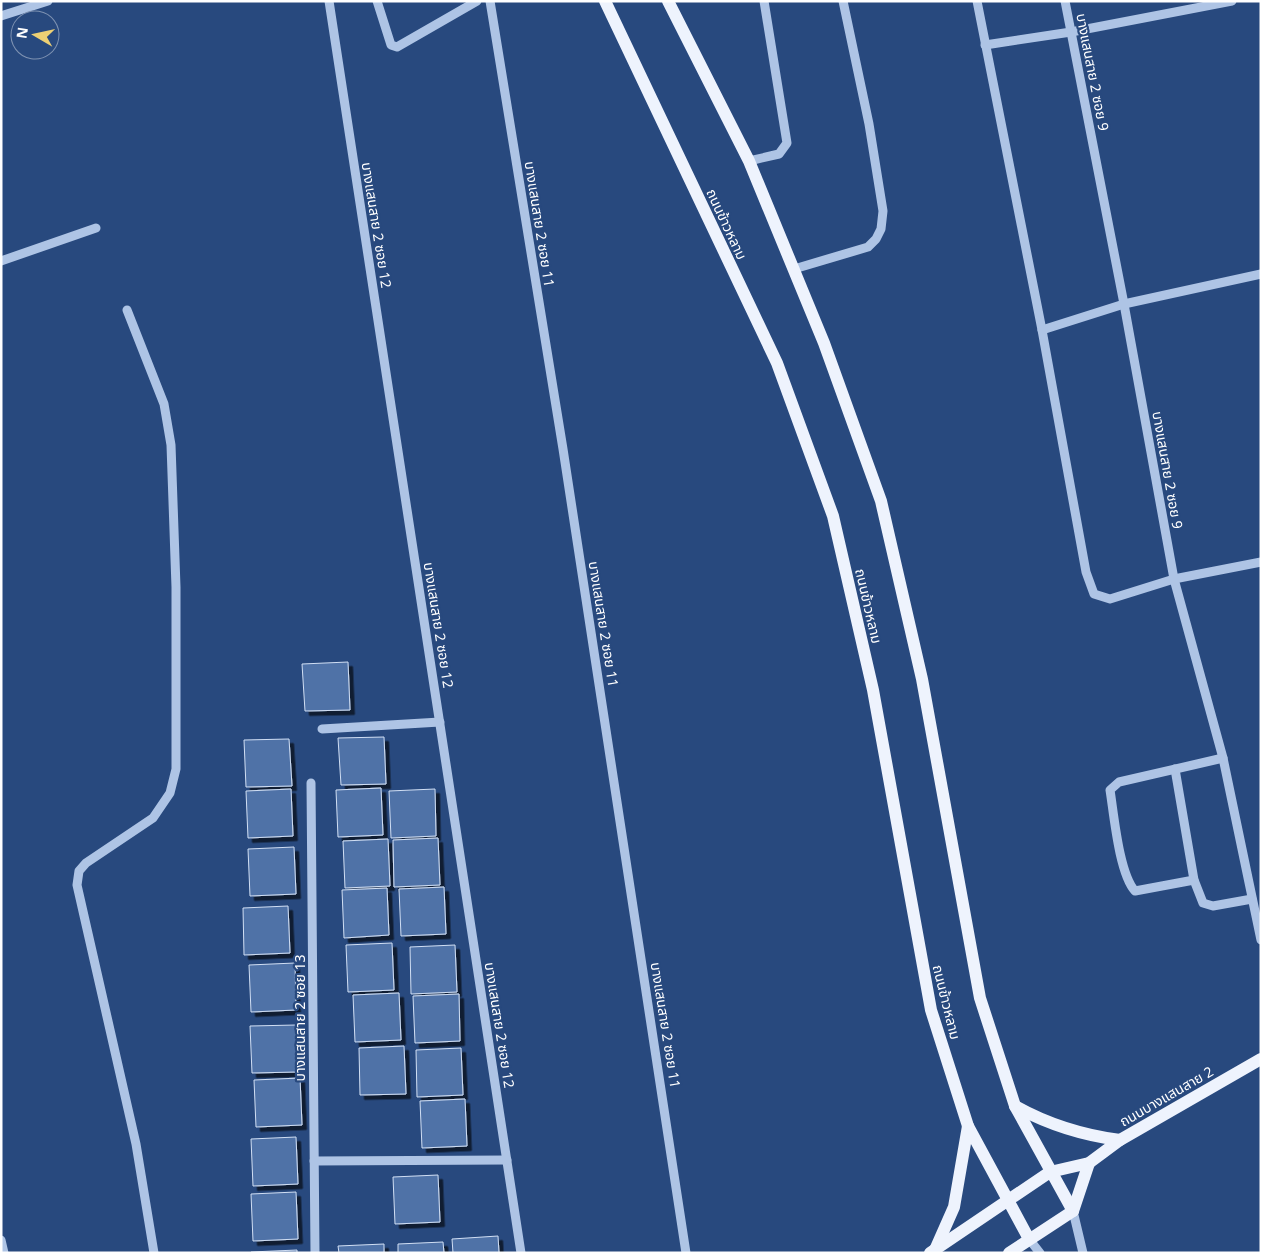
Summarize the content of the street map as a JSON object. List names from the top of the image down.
{
  "streets": {
    "main road": ["ถนนข้าวหลาม", "ถนนบางแสนสาย 2"],
    "street": [
      "บางแสนสาย 2 ซอย 9",
      "บางแสนสาย 2 ซอย 11",
      "บางแสนสาย 2 ซอย 12",
      "บางแสนสาย 2 ซอย 13"
    ]
  },
  "crossings": [
    ["ถนนข้าวหลาม", "ถนนบางแสนสาย 2"]
  ],
  "north": "left"
}
